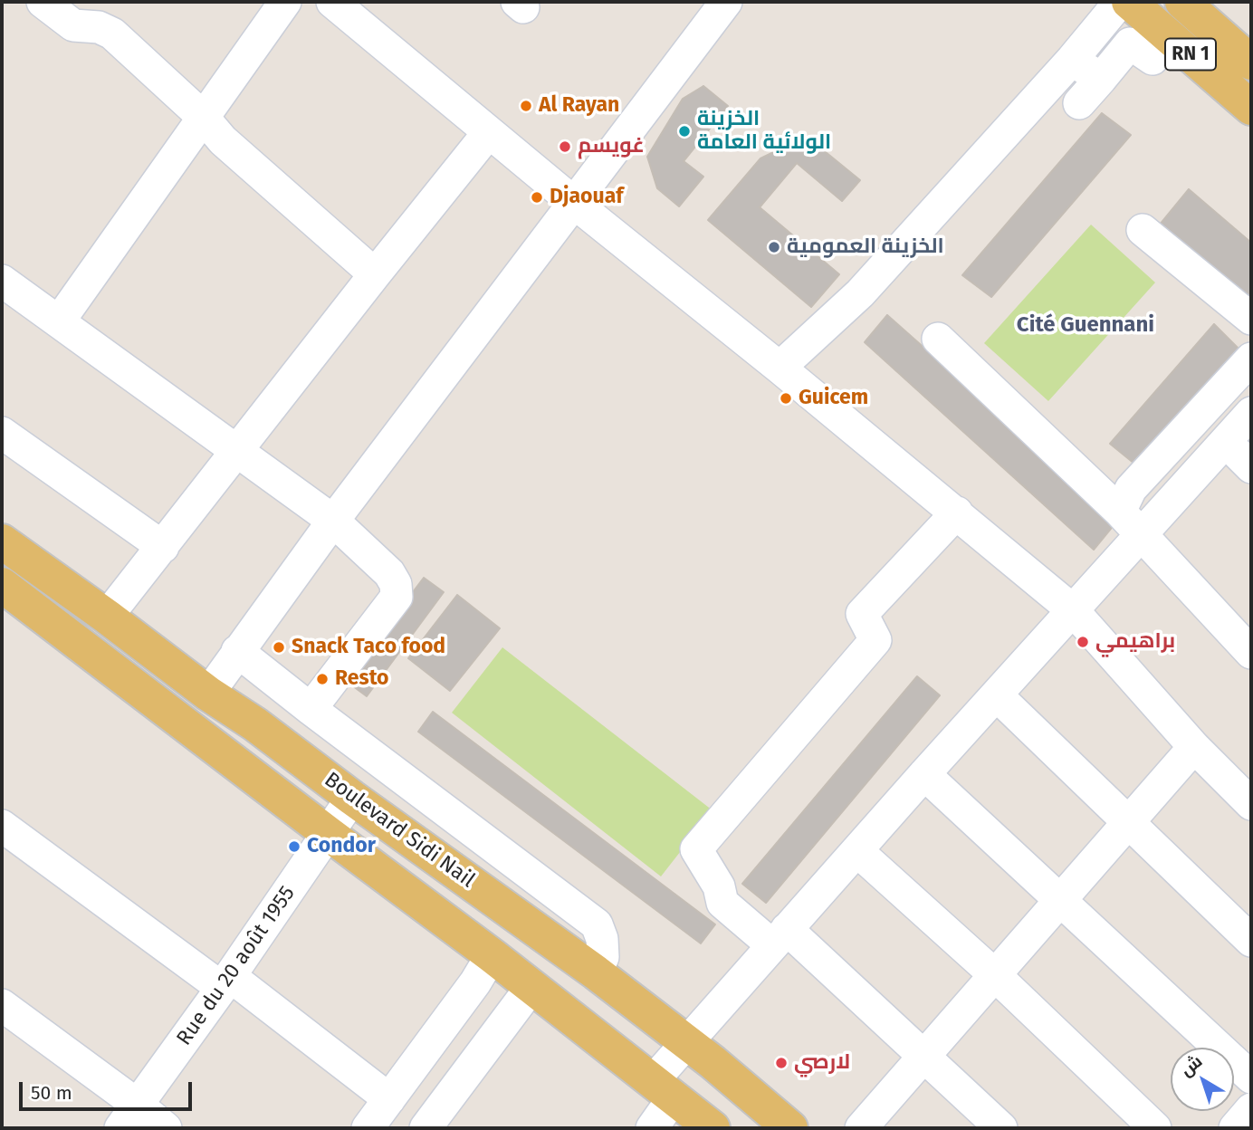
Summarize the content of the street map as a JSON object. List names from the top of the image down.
{
  "streets": {
    "main road": ["RN 1", "Boulevard Sidi Nail"],
    "street": ["Rue du 20 août 1955"]
  },
  "crossings": [
    ["Boulevard Sidi Nail", "Rue du 20 août 1955"]
  ],
  "districts": ["Cité Guennani"],
  "places": [
    "Al Rayan",
    "الخزينة الولائية العامة",
    "غويسم",
    "Djaouaf",
    "الخزينة العمومية",
    "Guicem",
    "براهيمي",
    "Snack Taco food",
    "Resto",
    "Condor",
    "لارصي"
  ],
  "scale_bar": "50 m",
  "north": "top left"
}
